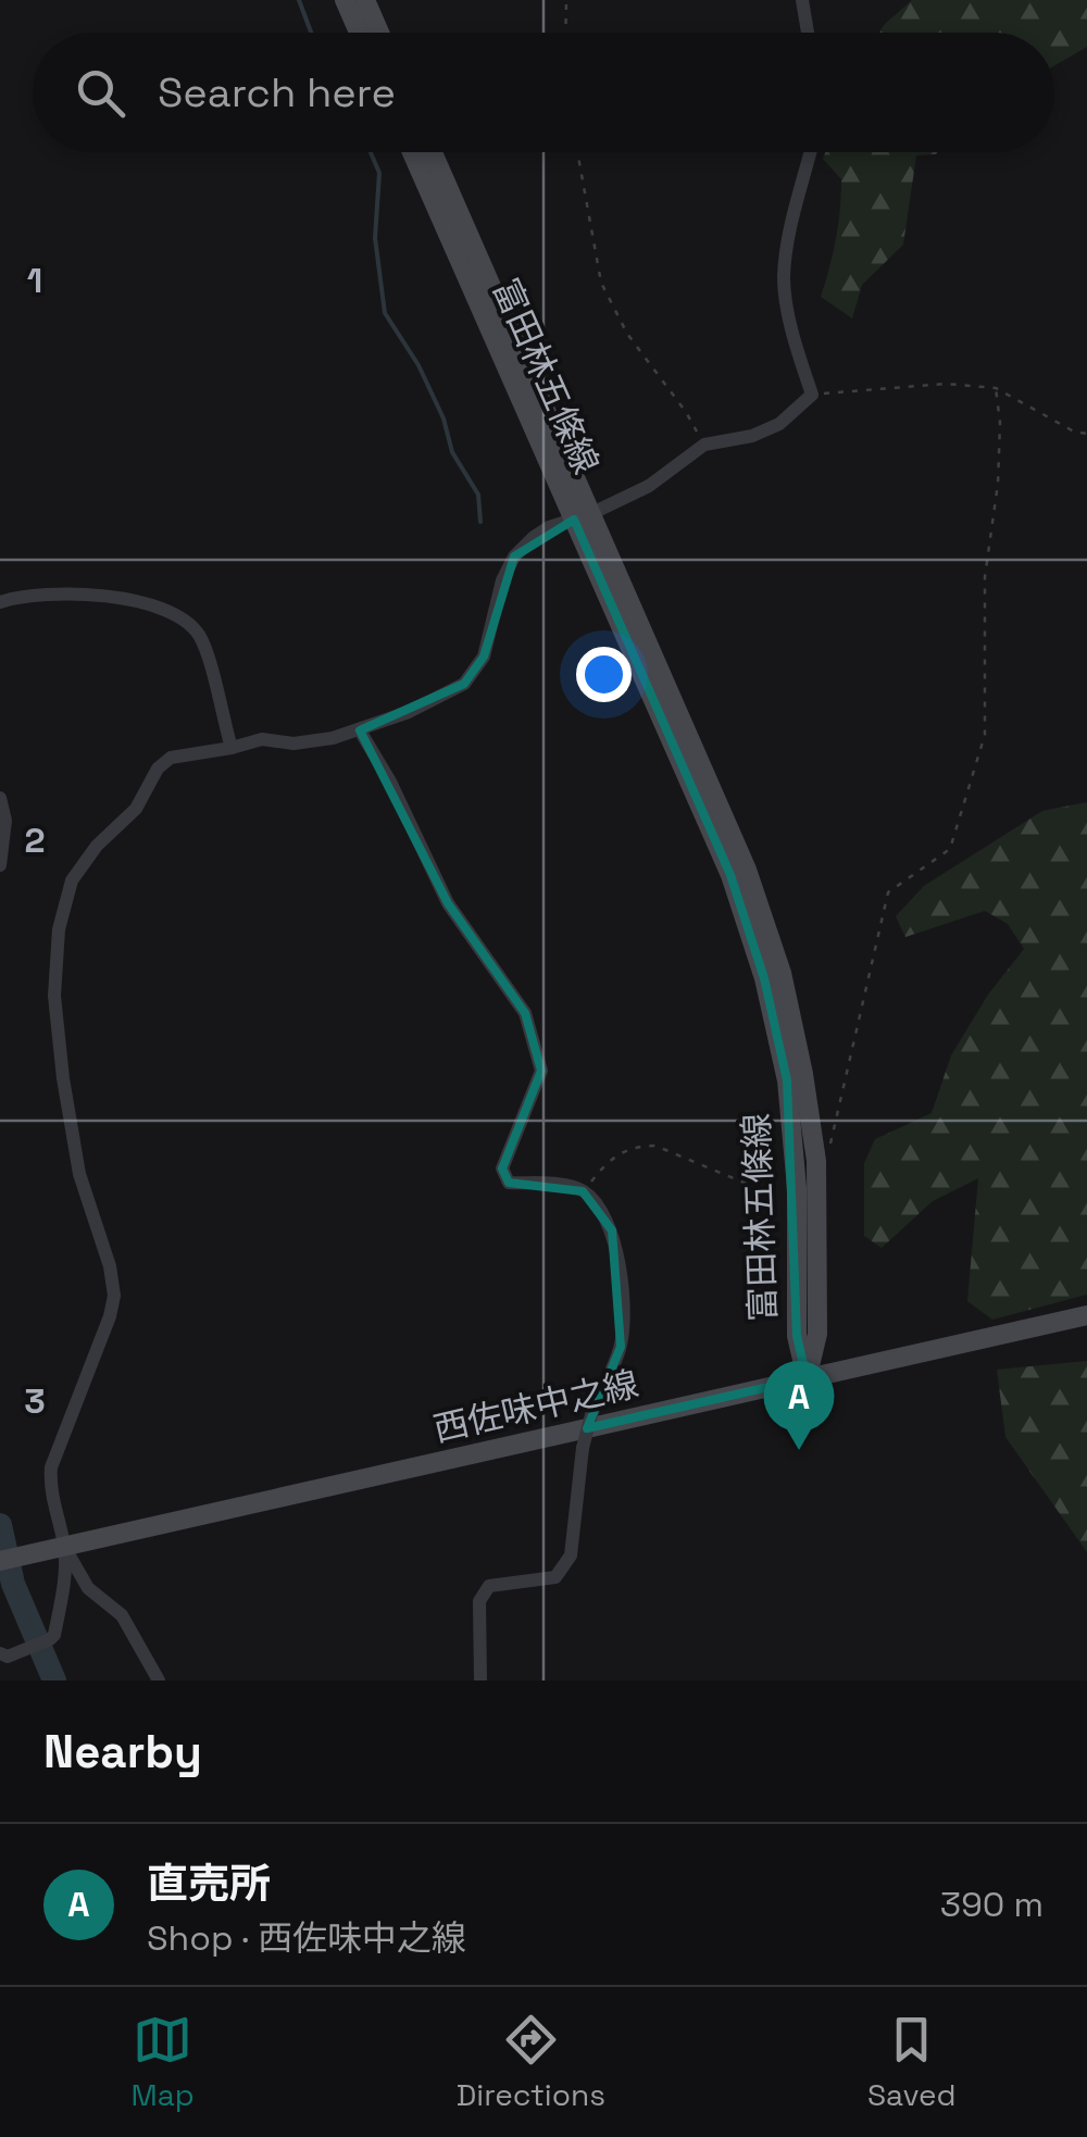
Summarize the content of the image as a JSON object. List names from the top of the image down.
{
  "streets": {
    "main road": ["富田林五條線", "西佐味中之線"]
  },
  "crossings": [
    ["富田林五條線", "西佐味中之線"]
  ],
  "page": {
    "search": "Search here",
    "pins": "A",
    "heading": "Nearby",
    "list": [
      {
        "mark": "A",
        "name": "直売所",
        "note": "Shop · 西佐味中之線",
        "value": "390 m"
      }
    ],
    "nav": ["Map", "Directions", "Saved"]
  },
  "grid": {
    "rows": ["1", "2", "3"]
  }
}
